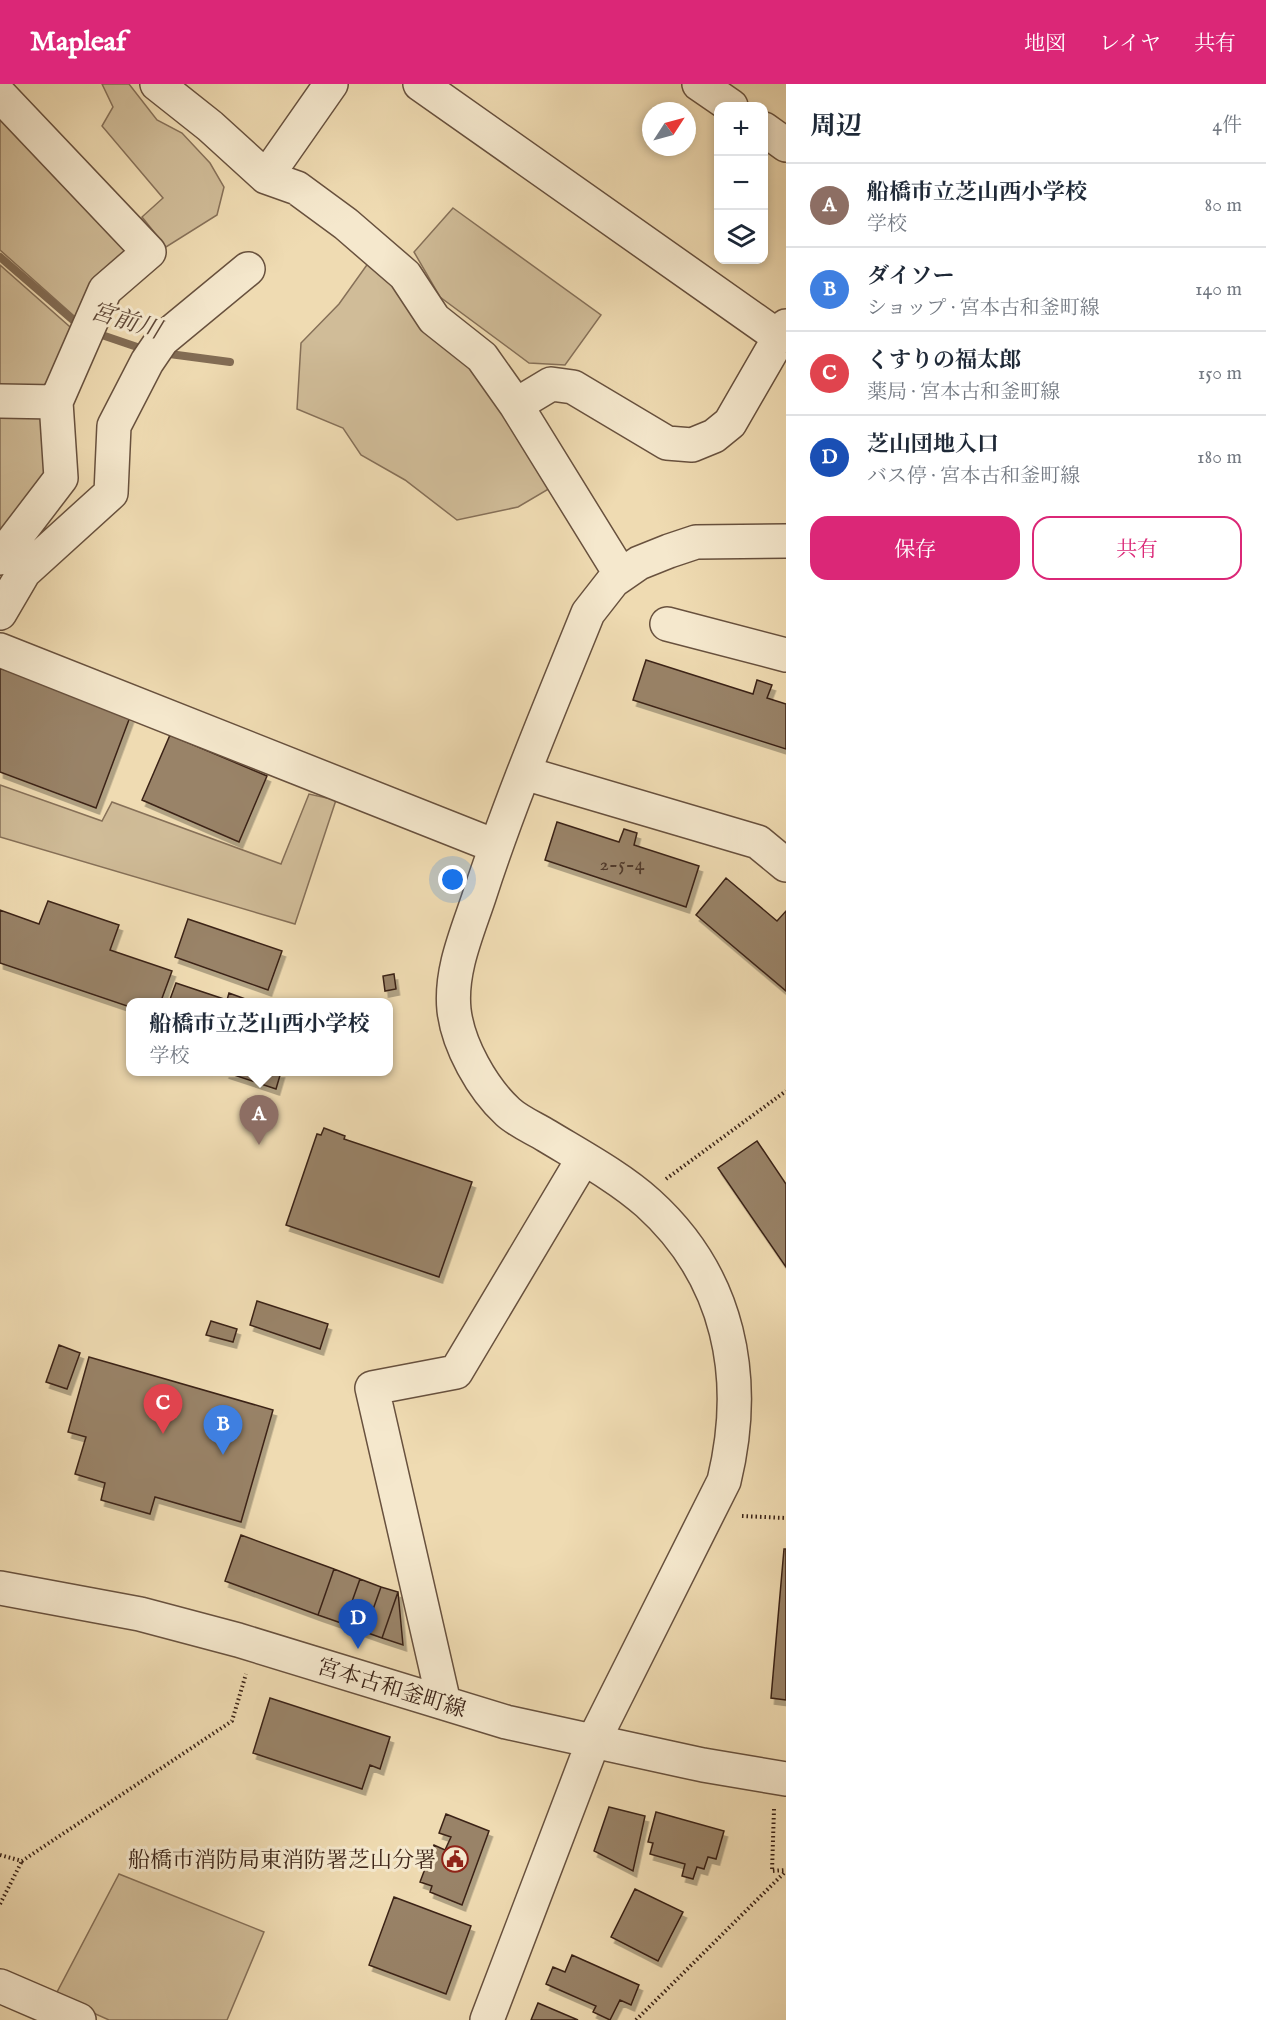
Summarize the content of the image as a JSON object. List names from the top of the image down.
{
  "streets": {
    "street": ["宮本古和釜町線"]
  },
  "water": ["宮前川"],
  "places": {
    "public building": ["船橋市消防局東消防署芝山分署"]
  },
  "house_numbers": ["2-5-4"],
  "north": "top right",
  "page": {
    "header": "Mapleaf",
    "nav": ["地図", "レイヤ", "共有"],
    "heading": ["周辺", "4件"],
    "map_buttons": ["+", "−"],
    "list": [
      {
        "mark": "A",
        "name": "船橋市立芝山西小学校",
        "note": "学校",
        "value": "80 m"
      },
      {
        "mark": "B",
        "name": "ダイソー",
        "note": "ショップ · 宮本古和釜町線",
        "value": "140 m"
      },
      {
        "mark": "C",
        "name": "くすりの福太郎",
        "note": "薬局 · 宮本古和釜町線",
        "value": "150 m"
      },
      {
        "mark": "D",
        "name": "芝山団地入口",
        "note": "バス停 · 宮本古和釜町線",
        "value": "180 m"
      }
    ],
    "buttons": ["保存", "共有"],
    "popup": ["船橋市立芝山西小学校", "学校"],
    "pins": [
      "A",
      "C",
      "B",
      "D"
    ]
  }
}
